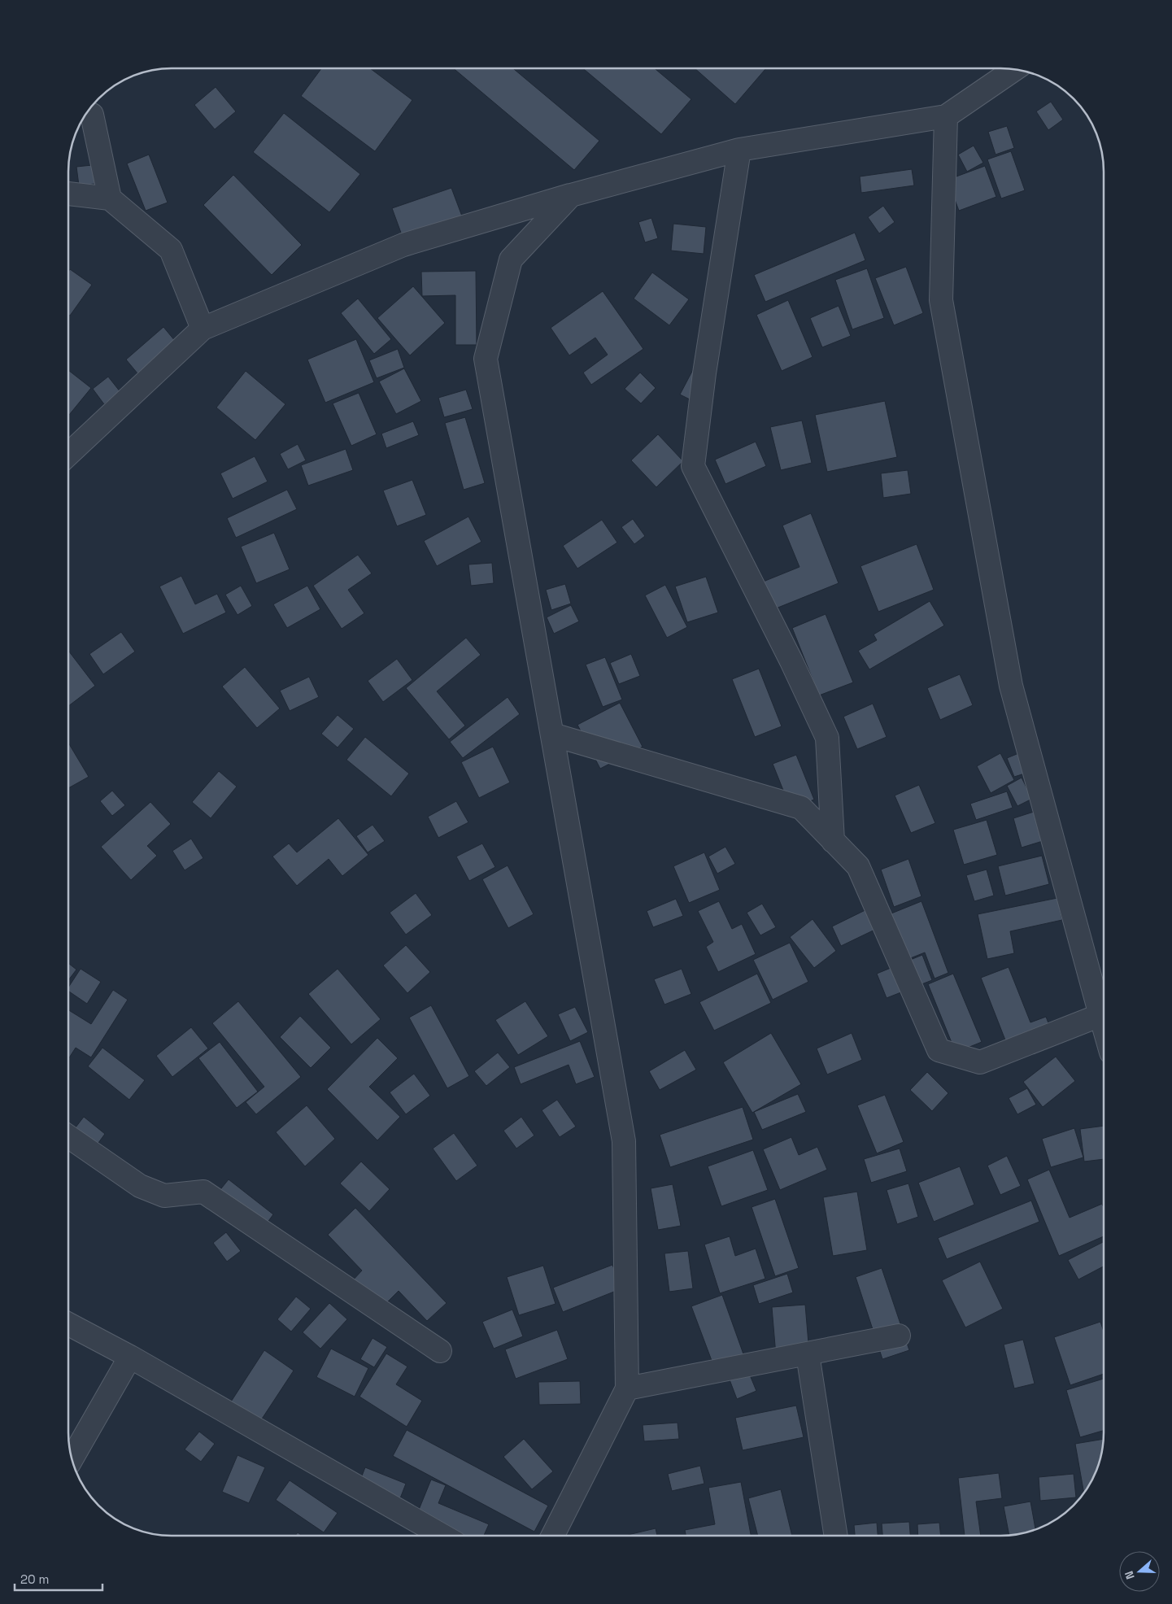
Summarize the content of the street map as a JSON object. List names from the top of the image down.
{
  "scale_bar": "20 m",
  "north": "left"
}
